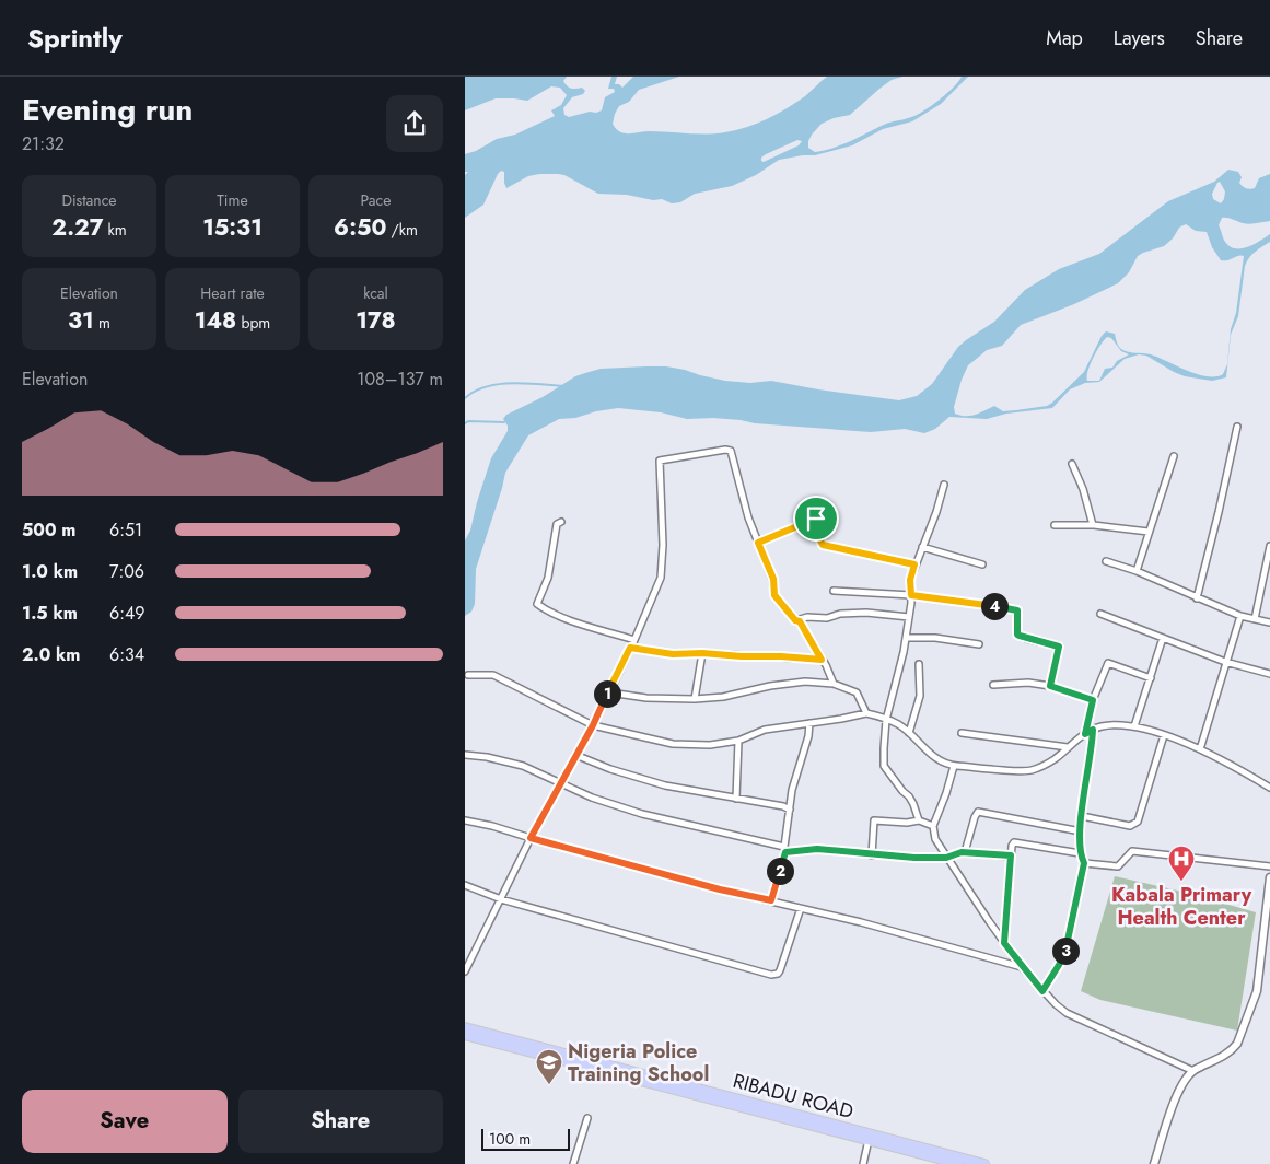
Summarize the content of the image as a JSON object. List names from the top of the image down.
{
  "streets": {
    "main road": ["RIBADU ROAD"]
  },
  "places": {
    "hospital": ["Kabala Primary Health Center"],
    "school or university": ["Nigeria Police Training School"]
  },
  "scale_bar": "100 m",
  "page": {
    "header": "Sprintly",
    "nav": ["Map", "Layers", "Share"],
    "heading": ["Evening run", "21:32"],
    "stats": [
      ["Distance", "2.27 km"],
      ["Time", "15:31"],
      ["Pace", "6:50 /km"],
      ["Elevation", "31 m"],
      ["Heart rate", "148 bpm"],
      ["kcal", "178"]
    ],
    "chart": ["Elevation", "108–137 m"],
    "list": [
      {
        "name": "500 m",
        "note": "6:51"
      },
      {
        "name": "1.0 km",
        "note": "7:06"
      },
      {
        "name": "1.5 km",
        "note": "6:49"
      },
      {
        "name": "2.0 km",
        "note": "6:34"
      }
    ],
    "pins": [
      "4",
      "1",
      "2",
      "3"
    ],
    "buttons": ["Save", "Share"],
    "scale": "100 m"
  }
}
